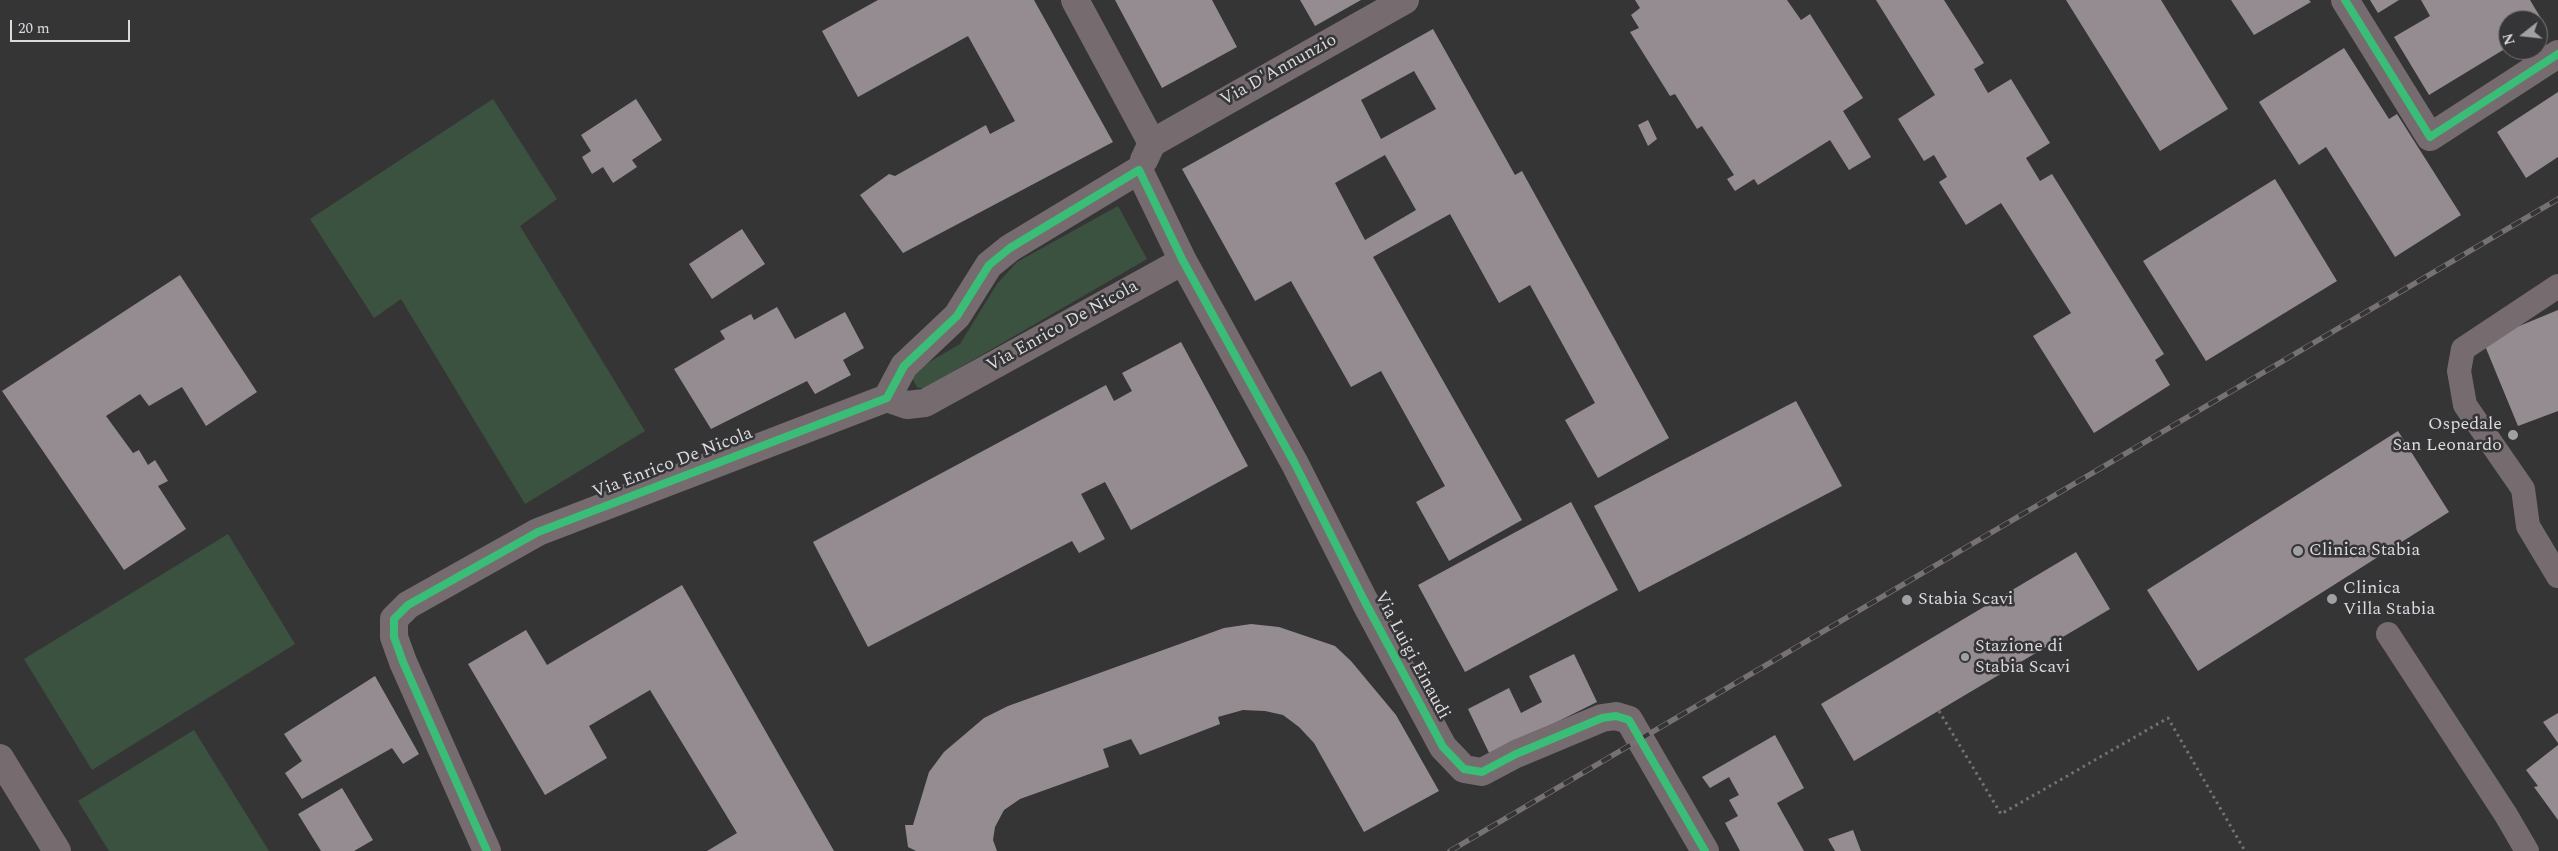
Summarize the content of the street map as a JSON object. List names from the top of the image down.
{
  "streets": {
    "street": ["Via D'Annunzio", "Via Enrico De Nicola", "Via Luigi Einaudi"]
  },
  "crossings": [
    ["Via Enrico De Nicola", "Via Luigi Einaudi"]
  ],
  "places": [
    "Ospedale San Leonardo",
    "Clinica Stabia",
    "Clinica Villa Stabia",
    "Stabia Scavi",
    "Stazione di Stabia Scavi"
  ],
  "scale_bar": "20 m",
  "north": "left"
}
